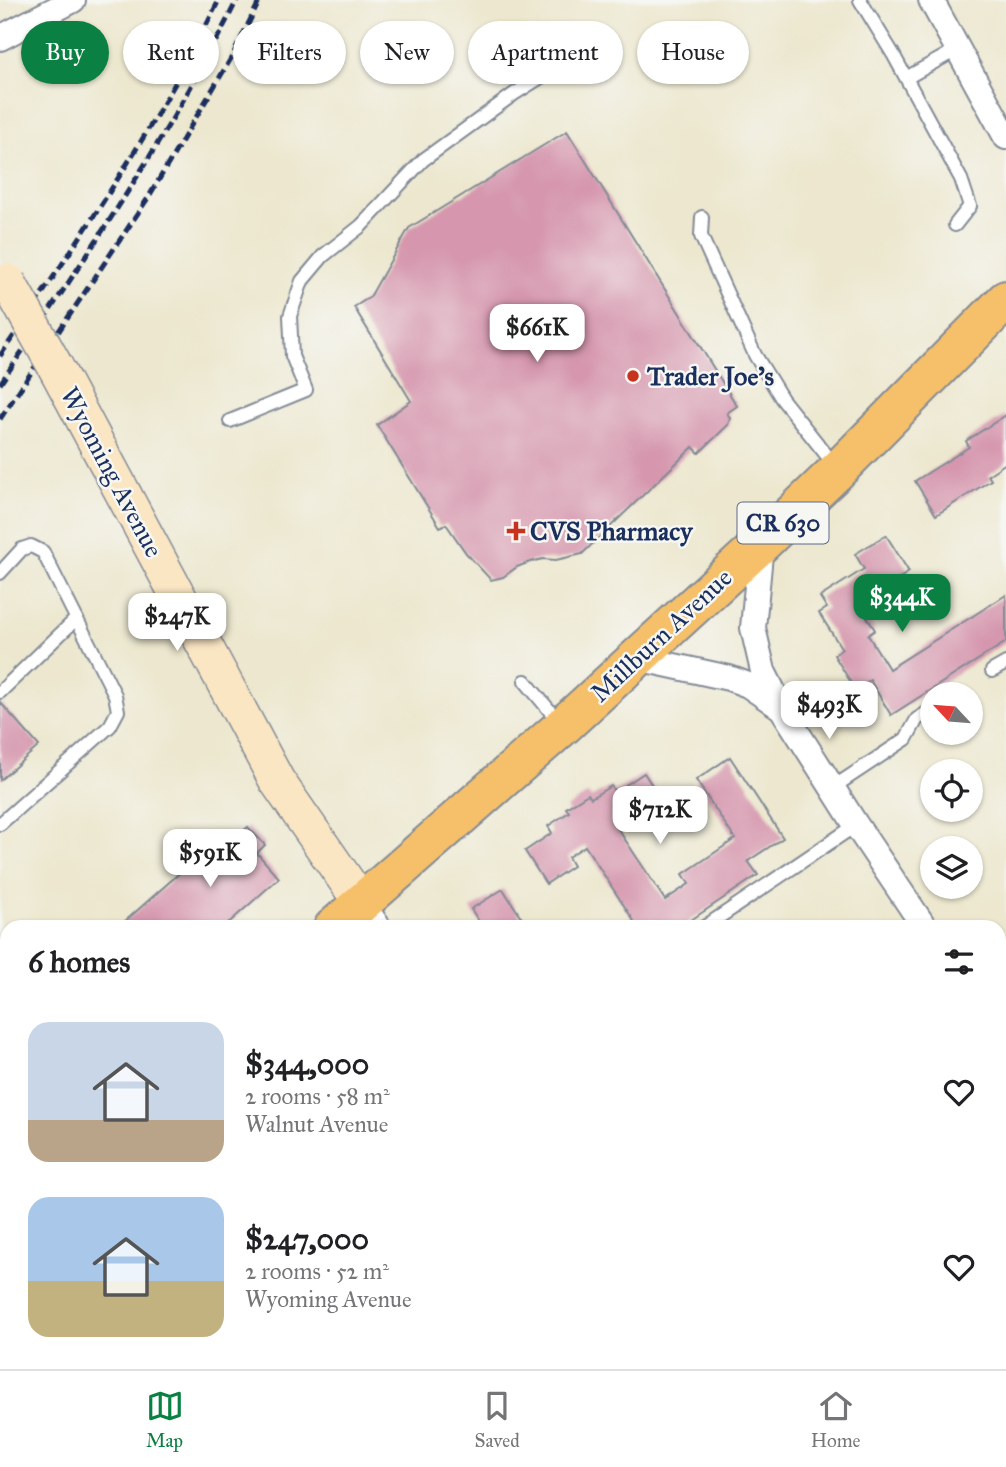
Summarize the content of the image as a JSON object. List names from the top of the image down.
{
  "streets": {
    "main road": ["Wyoming Avenue", "CR 630", "Millburn Avenue"]
  },
  "crossings": [
    ["Wyoming Avenue", "Millburn Avenue"]
  ],
  "places": {
    "other": ["Trader Joe's"],
    "health": ["CVS Pharmacy"]
  },
  "north": "top left",
  "page": {
    "chip": [
      "Buy",
      "Rent",
      "Filters",
      "New",
      "Apartment",
      "House"
    ],
    "price": [
      "$661K",
      "$344K",
      "$247K",
      "$493K",
      "$712K",
      "$591K"
    ],
    "heading": "6 homes",
    "list": [
      {
        "name": "$344,000",
        "note": "2 rooms · 58 m² · Walnut Avenue"
      },
      {
        "name": "$247,000",
        "note": "2 rooms · 52 m² · Wyoming Avenue"
      }
    ],
    "tabs": ["Map", "Saved", "Home"]
  }
}
